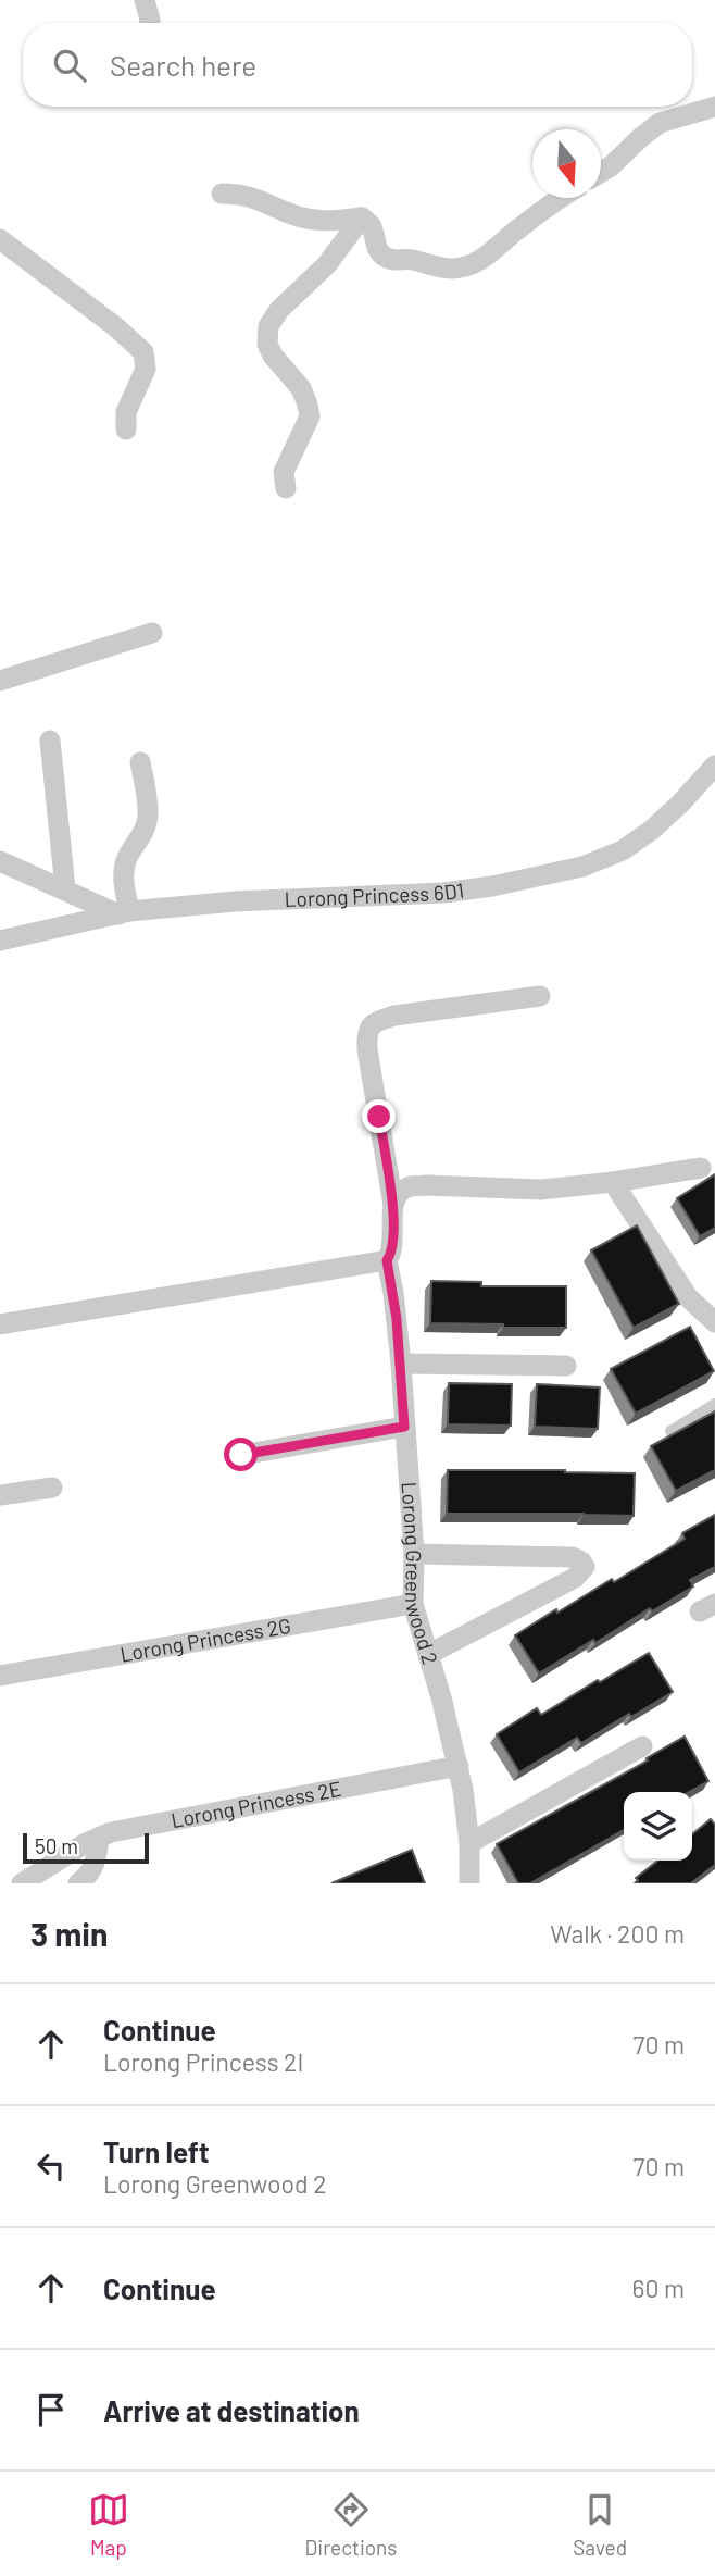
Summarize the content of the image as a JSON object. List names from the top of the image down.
{
  "streets": {
    "street": [
      "Lorong Princess 6D1",
      "Lorong Greenwood 2",
      "Lorong Princess 2G",
      "Lorong Princess 2E"
    ]
  },
  "crossings": [
    ["Lorong Greenwood 2", "Lorong Princess 2G"],
    ["Lorong Greenwood 2", "Lorong Princess 2E"]
  ],
  "scale_bar": "50 m",
  "north": "bottom",
  "page": {
    "search": "Search here",
    "scale": "50 m",
    "heading": ["3 min", "Walk · 200 m"],
    "list": [
      ["Continue", "Lorong Princess 2I", "70 m"],
      ["Turn left", "Lorong Greenwood 2", "70 m"],
      ["Continue", "60 m"],
      "Arrive at destination"
    ],
    "nav": ["Map", "Directions", "Saved"]
  }
}
